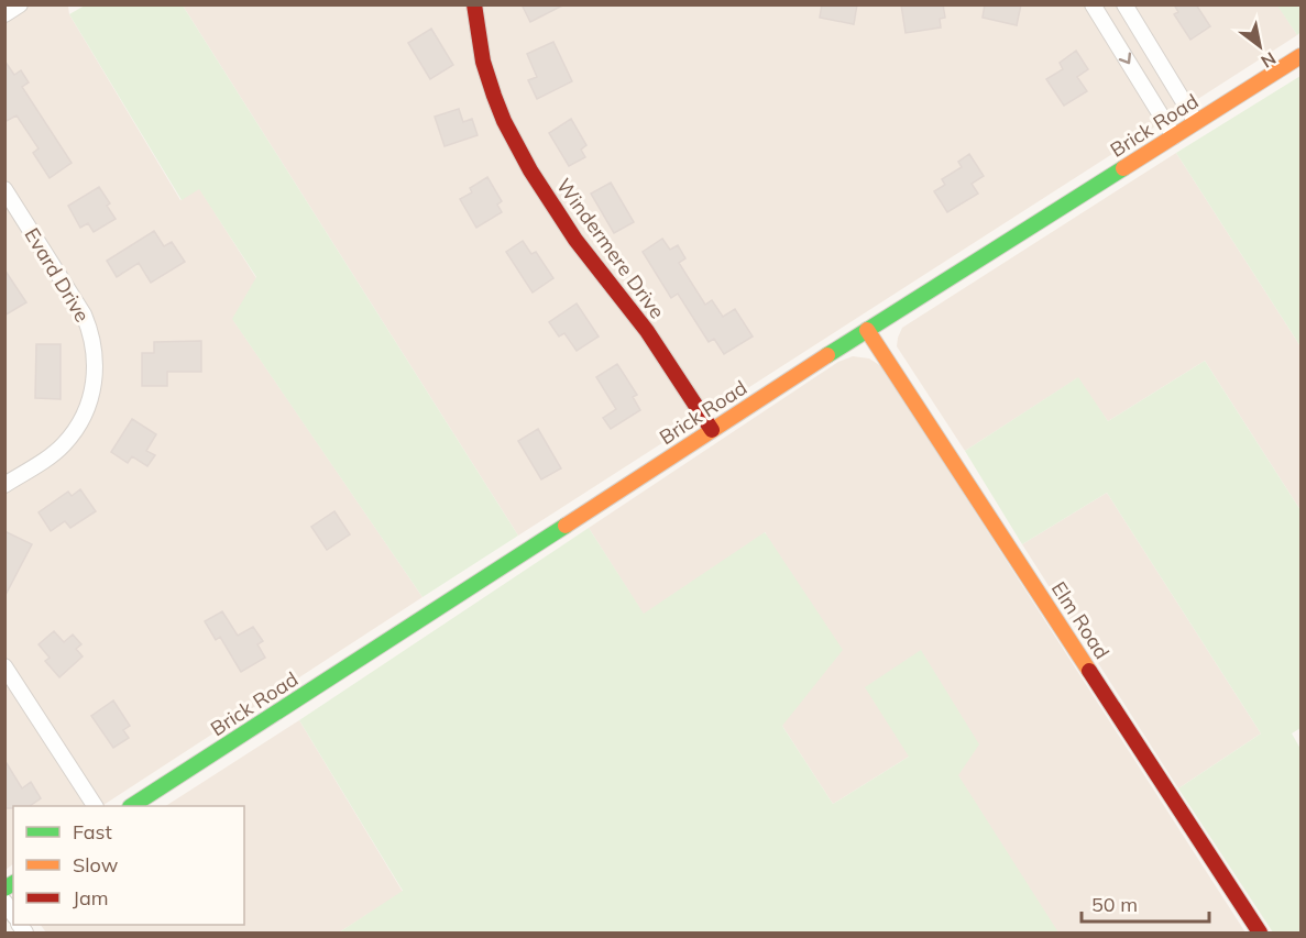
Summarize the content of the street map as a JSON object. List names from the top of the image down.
{
  "streets": {
    "street": [
      "Brick Road",
      "Windermere Drive",
      "Evard Drive",
      "Elm Road"
    ]
  },
  "crossings": [
    ["Brick Road", "Windermere Drive"],
    ["Brick Road", "Elm Road"]
  ],
  "legend": ["Fast", "Slow", "Jam"],
  "scale_bar": "50 m",
  "north": "bottom right"
}
